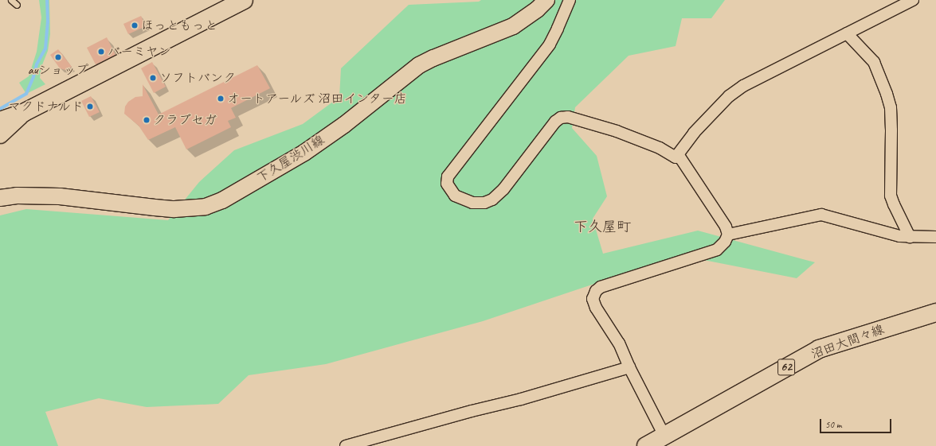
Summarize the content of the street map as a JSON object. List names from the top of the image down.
{
  "streets": {
    "main road": ["下久屋渋川線", "沼田大間々線", "62"]
  },
  "districts": ["下久屋町"],
  "places": [
    "ほっともっと",
    "バーミヤン",
    "auショップ",
    "ソフトバンク",
    "オートアールズ 沼田インター店",
    "マクドナルド",
    "クラブセガ"
  ],
  "scale_bar": "50 m"
}
